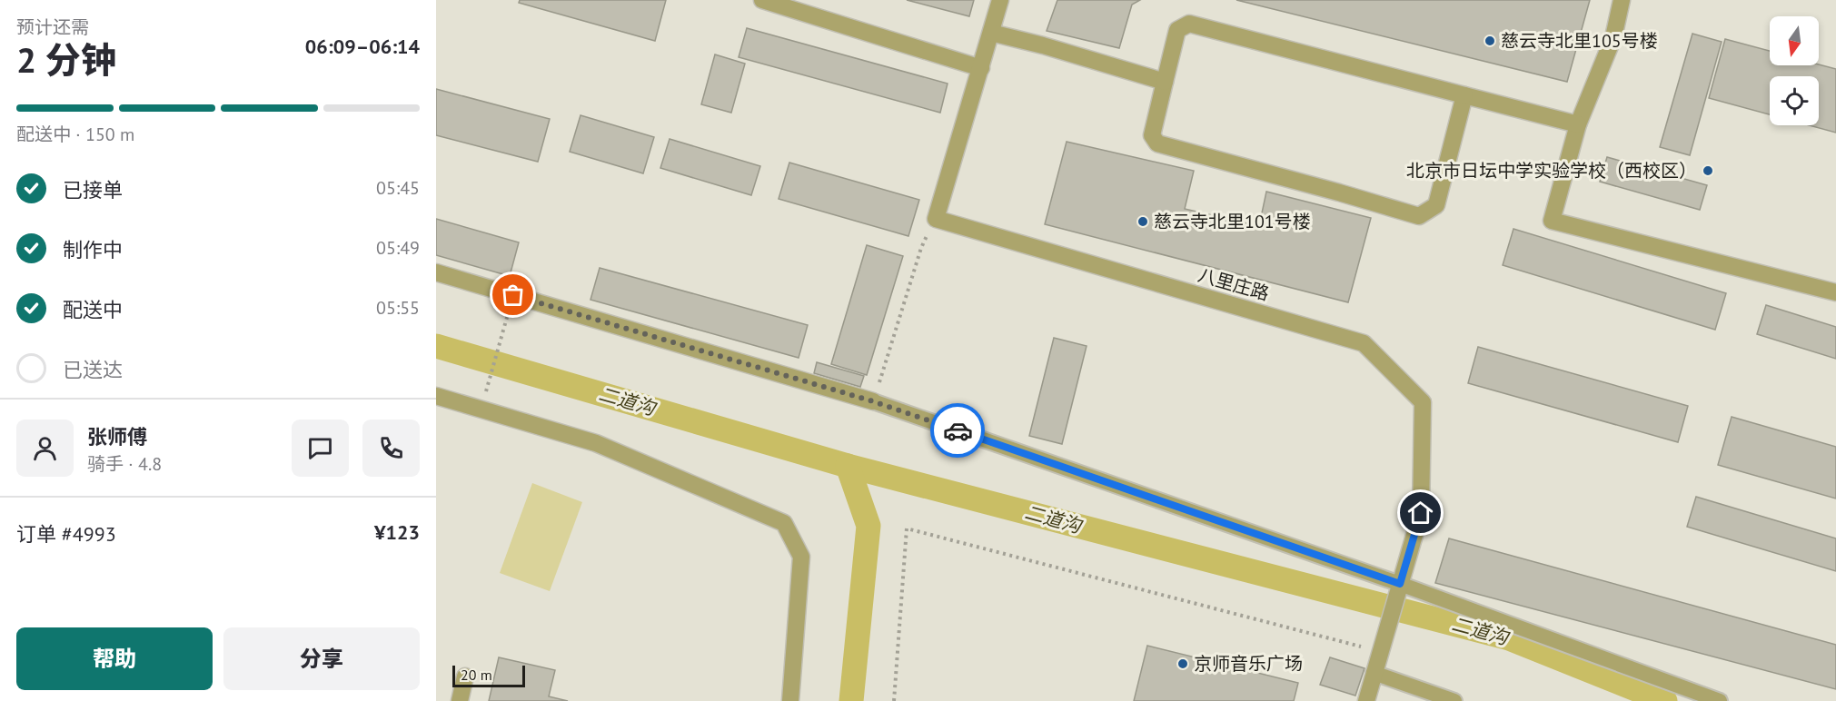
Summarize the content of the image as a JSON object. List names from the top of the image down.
{
  "streets": {
    "street": ["八里庄路"]
  },
  "water": ["二道沟"],
  "places": [
    "慈云寺北里105号楼",
    "北京市日坛中学实验学校（西校区）",
    "慈云寺北里101号楼",
    "京师音乐广场"
  ],
  "scale_bar": "20 m",
  "north": "bottom",
  "page": {
    "heading": ["2 分钟", "预计还需", "06:09–06:14"],
    "panel": [
      "张师傅",
      "骑手 · 4.8",
      "订单 #4993",
      "¥123"
    ],
    "bar": "配送中 · 150 m",
    "list": [
      ["已接单", "05:45"],
      ["制作中", "05:49"],
      ["配送中", "05:55"],
      "已送达"
    ],
    "buttons": ["帮助", "分享"],
    "scale": "20 m"
  }
}
